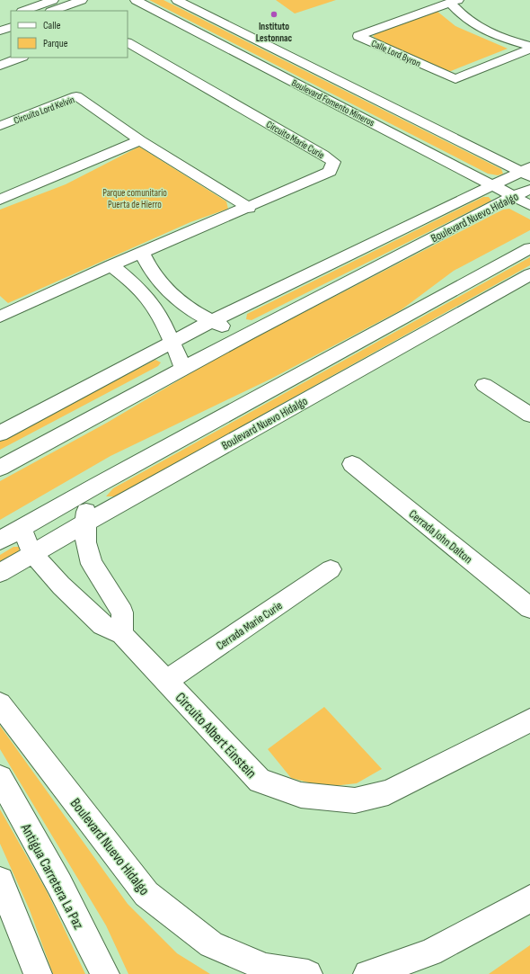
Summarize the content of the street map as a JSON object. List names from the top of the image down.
{
  "streets": {
    "street": [
      "Calle Lord Byron",
      "Boulevard Fomento Mineros",
      "Circuito Lord Kelvin",
      "Circuito Marie Curie",
      "Boulevard Nuevo Hidalgo",
      "Cerrada John Dalton",
      "Cerrada Marie Curie",
      "Circuito Albert Einstein",
      "Antigua Carretera La Paz"
    ]
  },
  "crossings": [
    ["Boulevard Fomento Mineros", "Boulevard Nuevo Hidalgo"],
    ["Circuito Lord Kelvin", "Circuito Marie Curie"],
    ["Boulevard Nuevo Hidalgo", "Circuito Albert Einstein"],
    ["Cerrada Marie Curie", "Circuito Albert Einstein"]
  ],
  "parks": ["Parque comunitario Puerta de Hierro"],
  "places": ["Instituto Lestonnac"],
  "legend": ["Calle", "Parque"]
}
